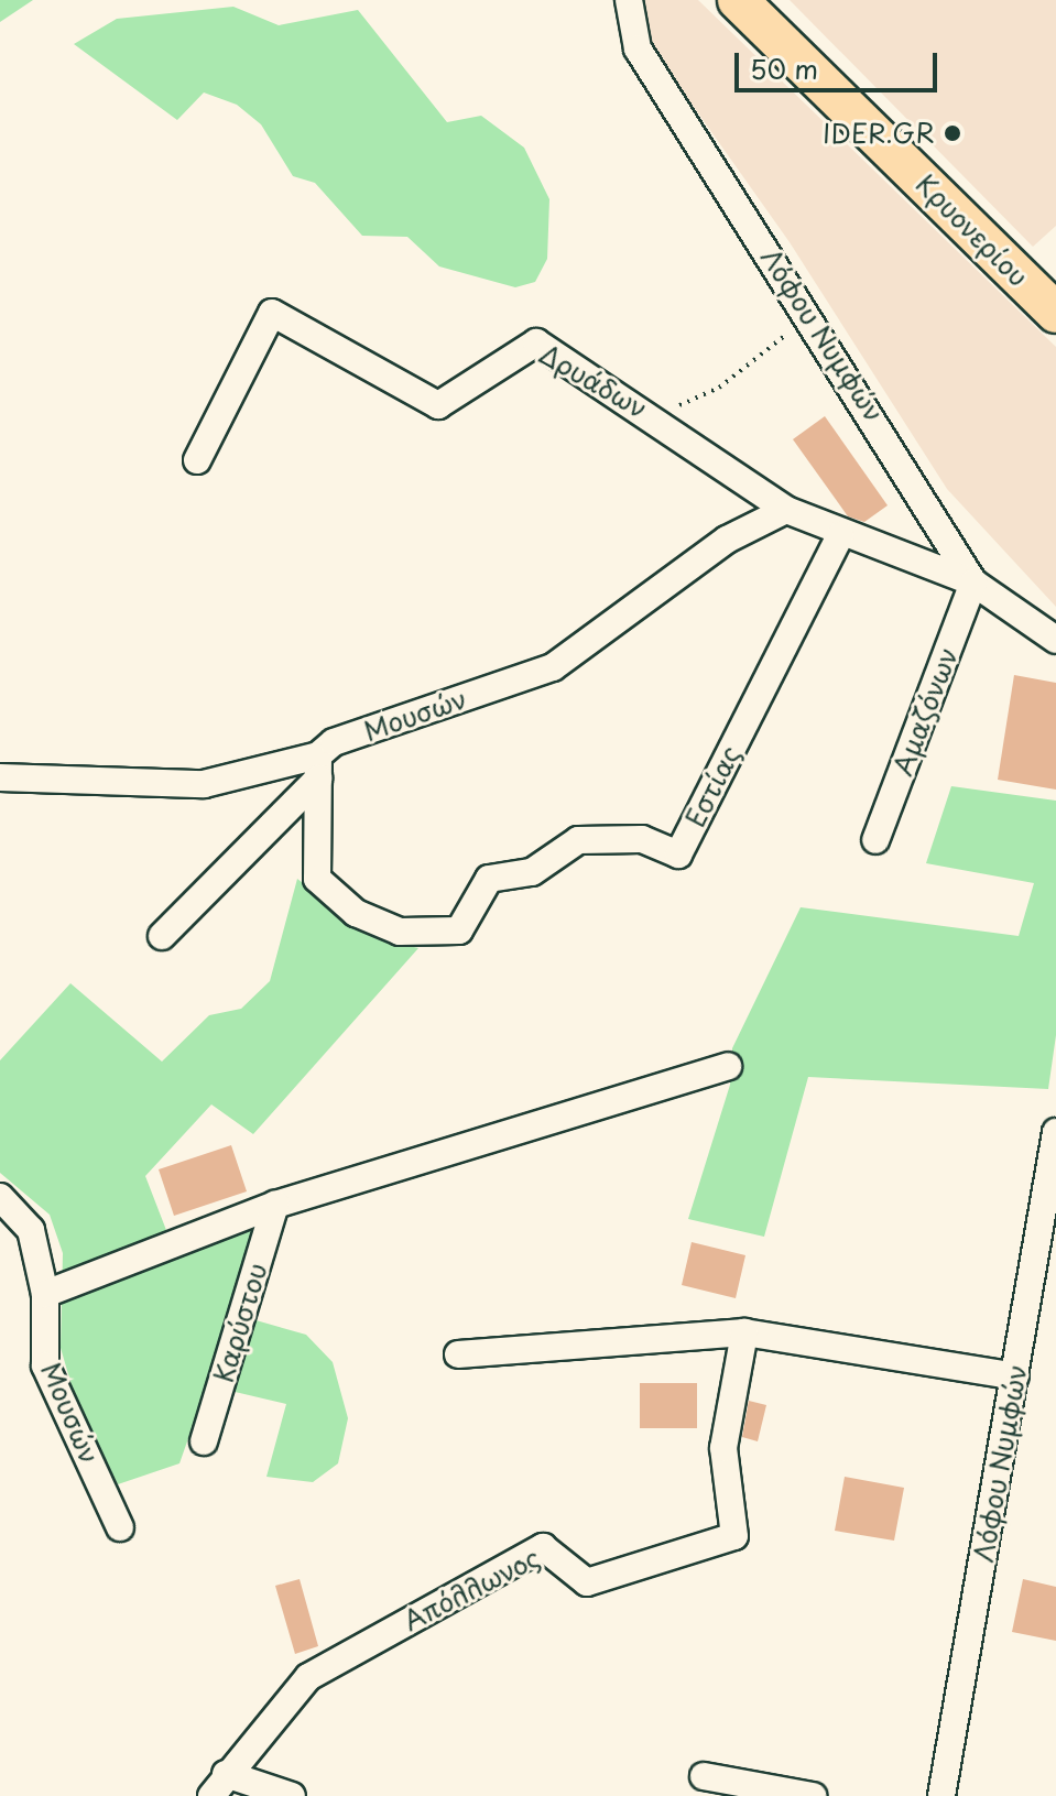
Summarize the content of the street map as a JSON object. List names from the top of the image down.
{
  "streets": {
    "main road": ["Κρυονερίου"],
    "street": [
      "Λόφου Νυμφών",
      "Δρυάδων",
      "Αμαζόνων",
      "Μουσών",
      "Εστίας",
      "Καρύστου",
      "Απόλλωνος"
    ]
  },
  "crossings": [
    ["Λόφου Νυμφών", "Δρυάδων"],
    ["Λόφου Νυμφών", "Αμαζόνων"],
    ["Δρυάδων", "Αμαζόνων"],
    ["Δρυάδων", "Μουσών"],
    ["Δρυάδων", "Εστίας"],
    ["Μουσών", "Εστίας"]
  ],
  "places": ["IDER.GR"],
  "scale_bar": "50 m"
}
